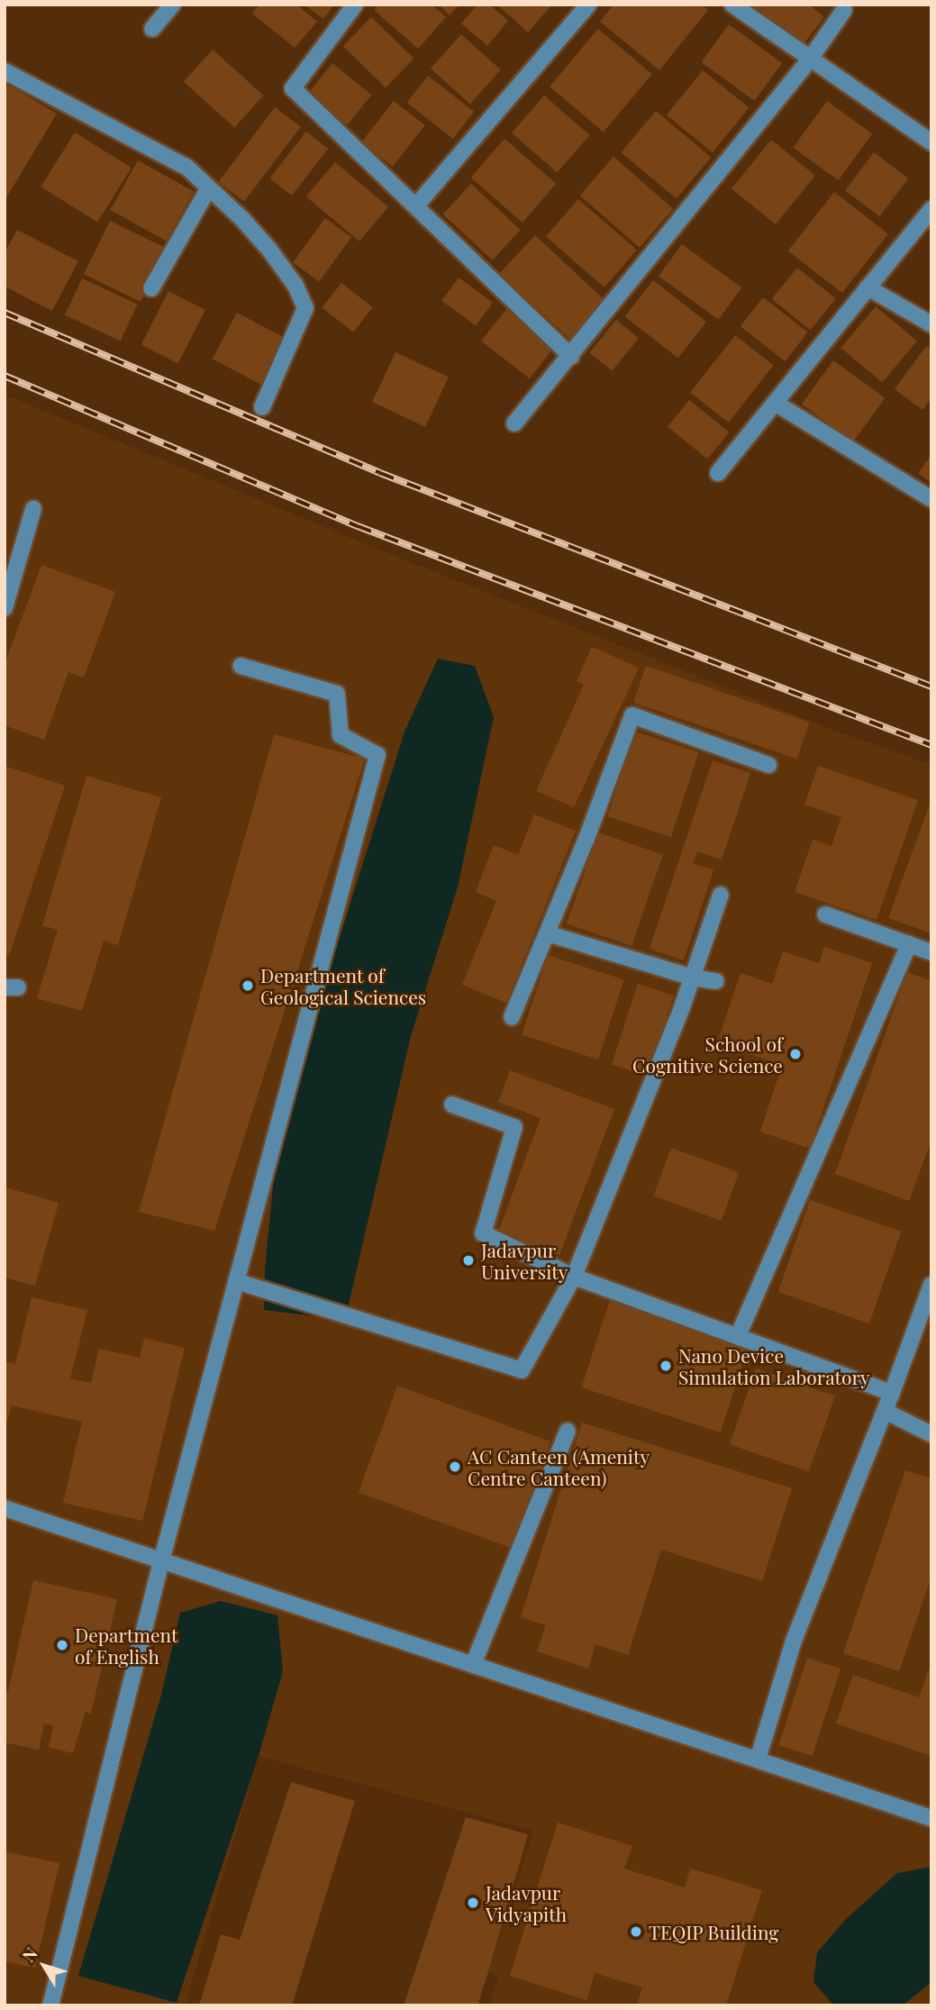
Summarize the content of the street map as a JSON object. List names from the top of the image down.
{
  "places": [
    "Department of Geological Sciences",
    "School of Cognitive Science",
    "Jadavpur University",
    "Nano Device Simulation Laboratory",
    "AC Canteen (Amenity Centre Canteen)",
    "Department of English",
    "Jadavpur Vidyapith",
    "TEQIP Building"
  ],
  "north": "top left"
}
